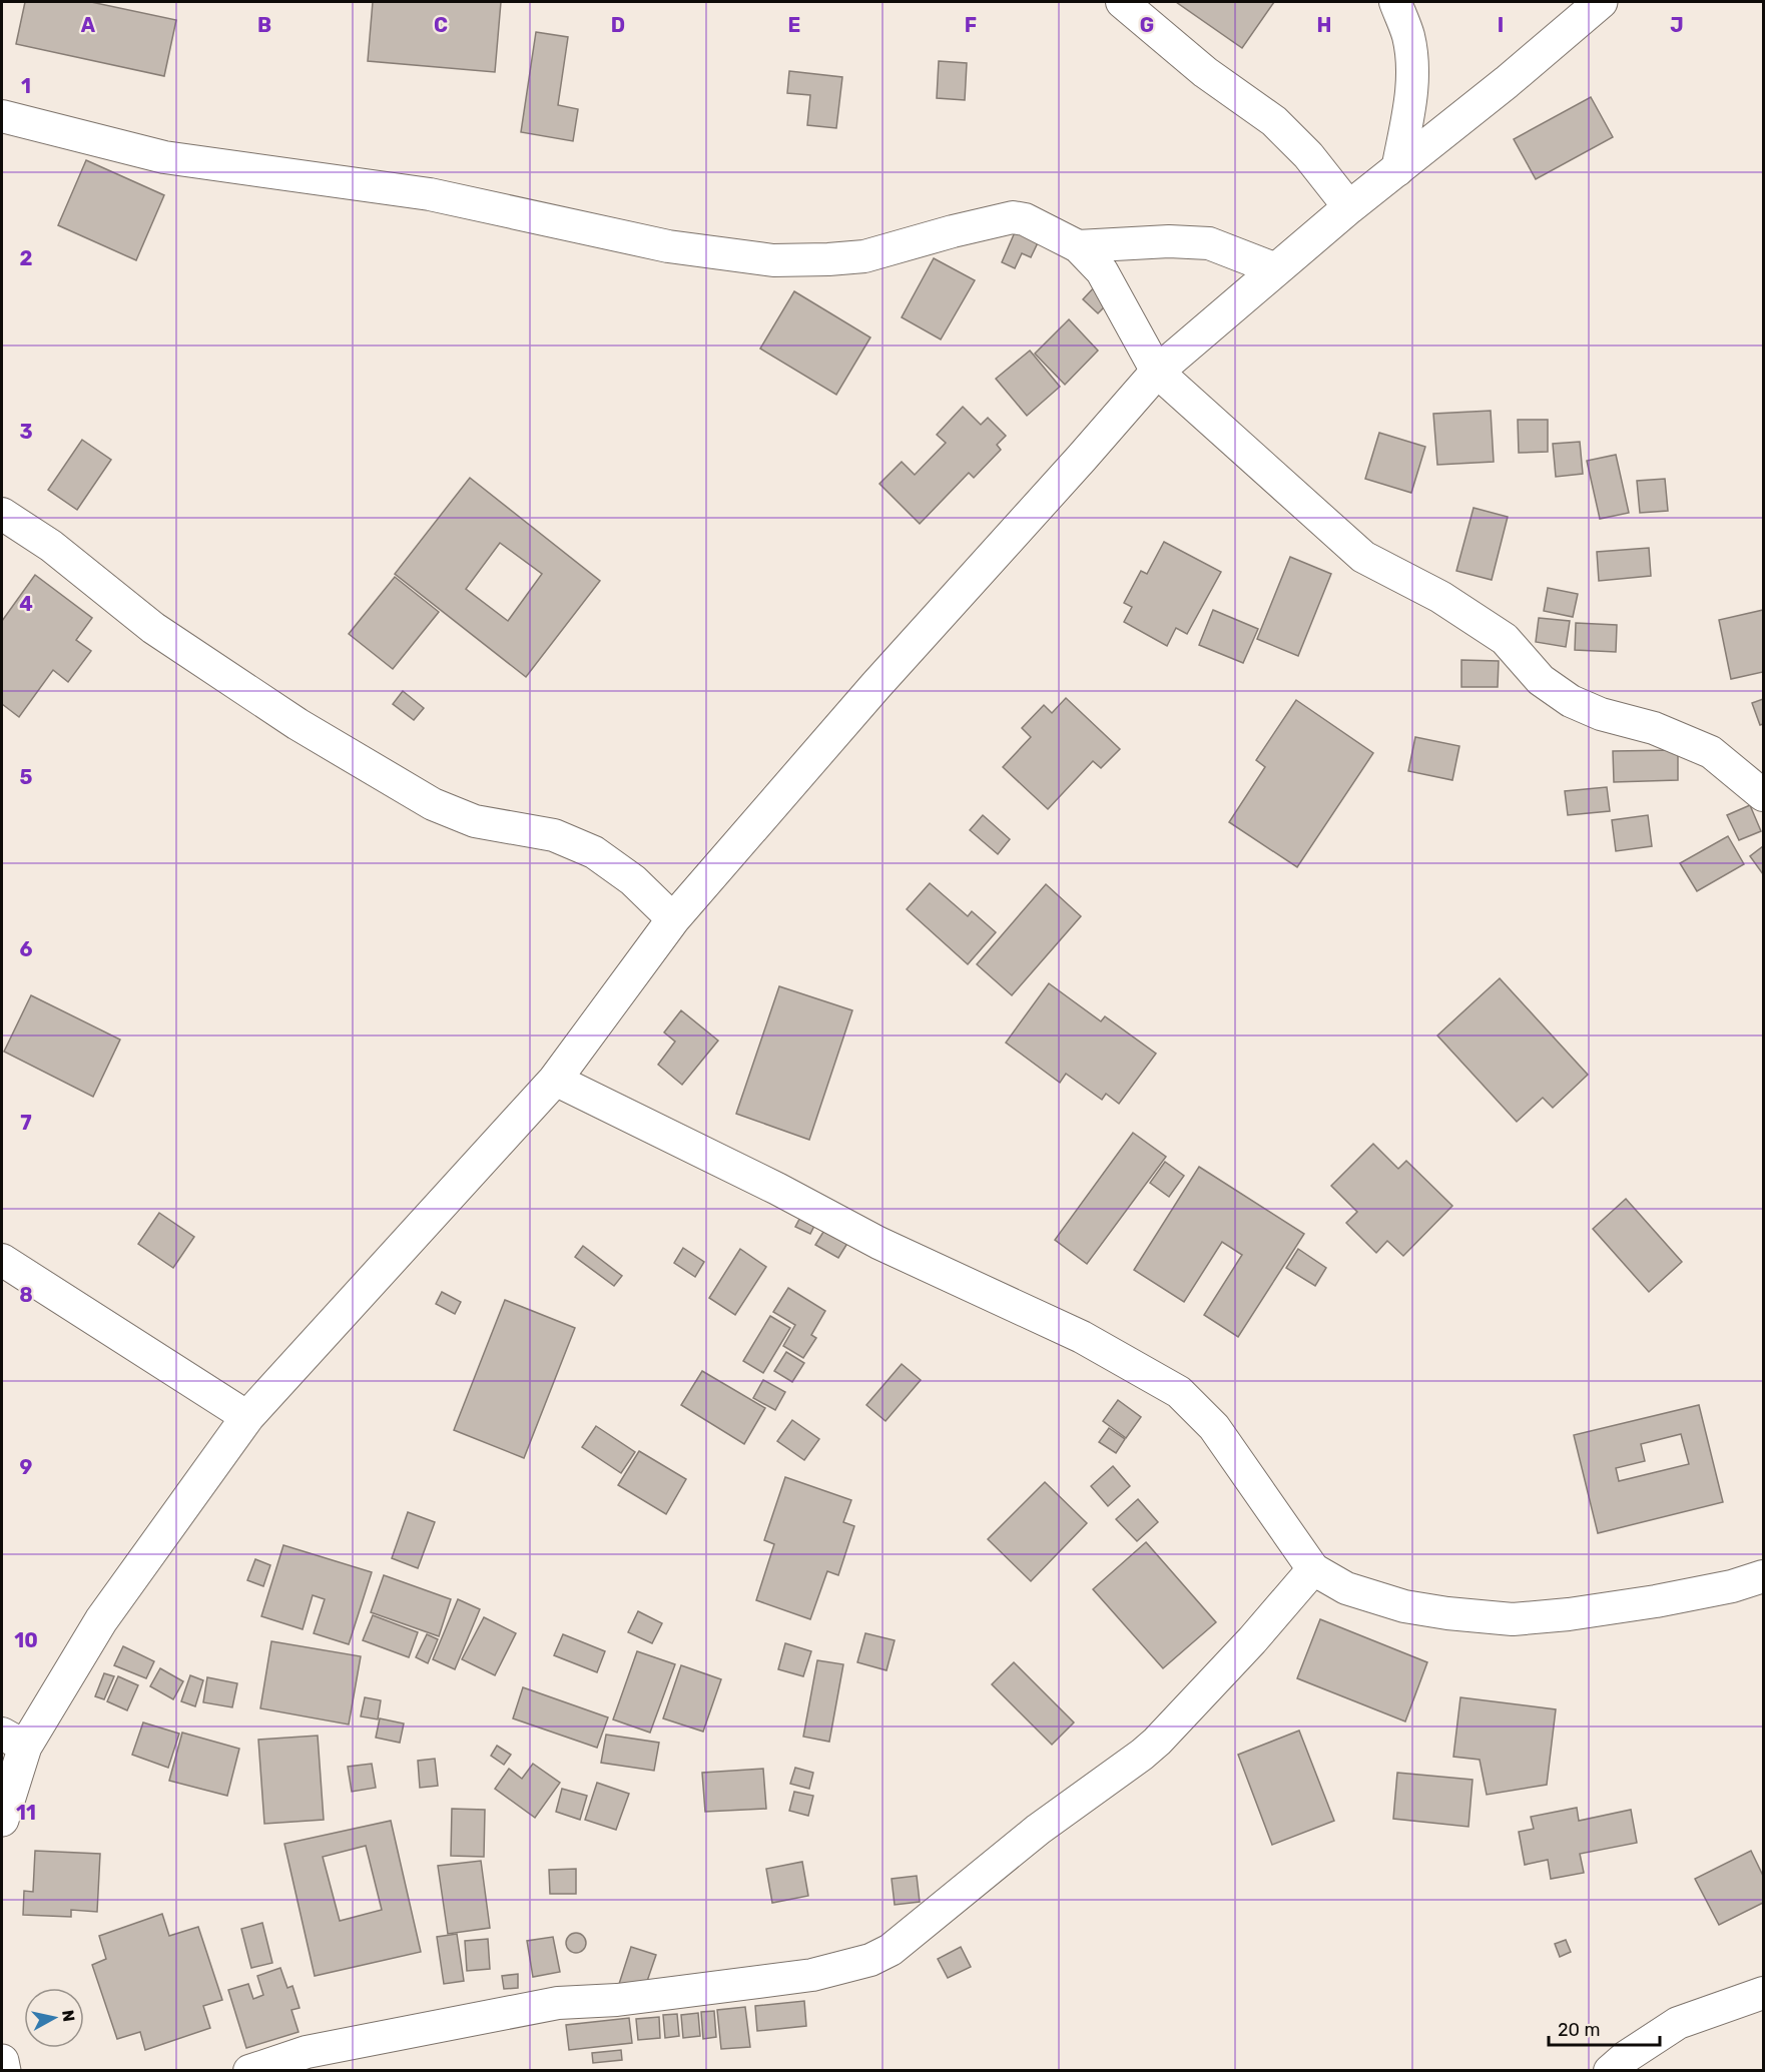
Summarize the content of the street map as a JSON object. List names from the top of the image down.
{
  "scale_bar": "20 m",
  "north": "right",
  "grid": {
    "columns": [
      "A",
      "B",
      "C",
      "D",
      "E",
      "F",
      "G",
      "H",
      "I",
      "J"
    ],
    "rows": [
      "1",
      "2",
      "3",
      "4",
      "5",
      "6",
      "7",
      "8",
      "9",
      "10",
      "11"
    ]
  }
}
